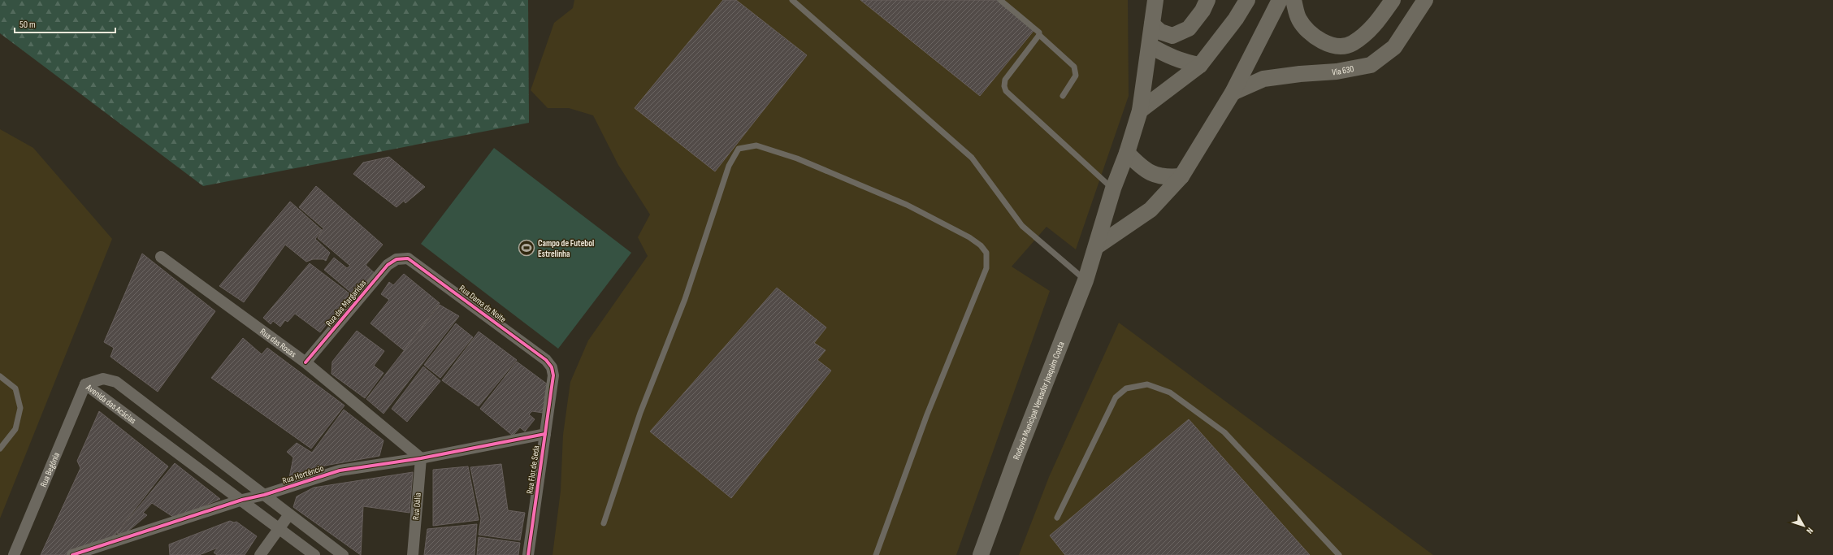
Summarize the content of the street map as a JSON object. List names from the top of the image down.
{
  "streets": {
    "main road": ["Via 630", "Rodovia Municipal Vereador Joaquim Costa"],
    "street": [
      "Rua das Margaridas",
      "Rua Dama da Noite",
      "Rua das Rosas",
      "Avenida das Acácias",
      "Rua Begônia",
      "Rua Flor de Seda",
      "Rua Hortêncio",
      "Rua Dália"
    ]
  },
  "crossings": [
    ["Rua das Margaridas", "Rua Dama da Noite"],
    ["Rua das Margaridas", "Rua das Rosas"],
    ["Rua Dama da Noite", "Rua Flor de Seda"],
    ["Rua das Rosas", "Rua Hortêncio"],
    ["Rua das Rosas", "Rua Dália"],
    ["Avenida das Acácias", "Rua Begônia"],
    ["Avenida das Acácias", "Rua Hortêncio"],
    ["Rua Flor de Seda", "Rua Hortêncio"],
    ["Rua Hortêncio", "Rua Dália"]
  ],
  "places": {
    "sports": ["Campo de Futebol Estrelinha"]
  },
  "scale_bar": "50 m",
  "north": "bottom right"
}
